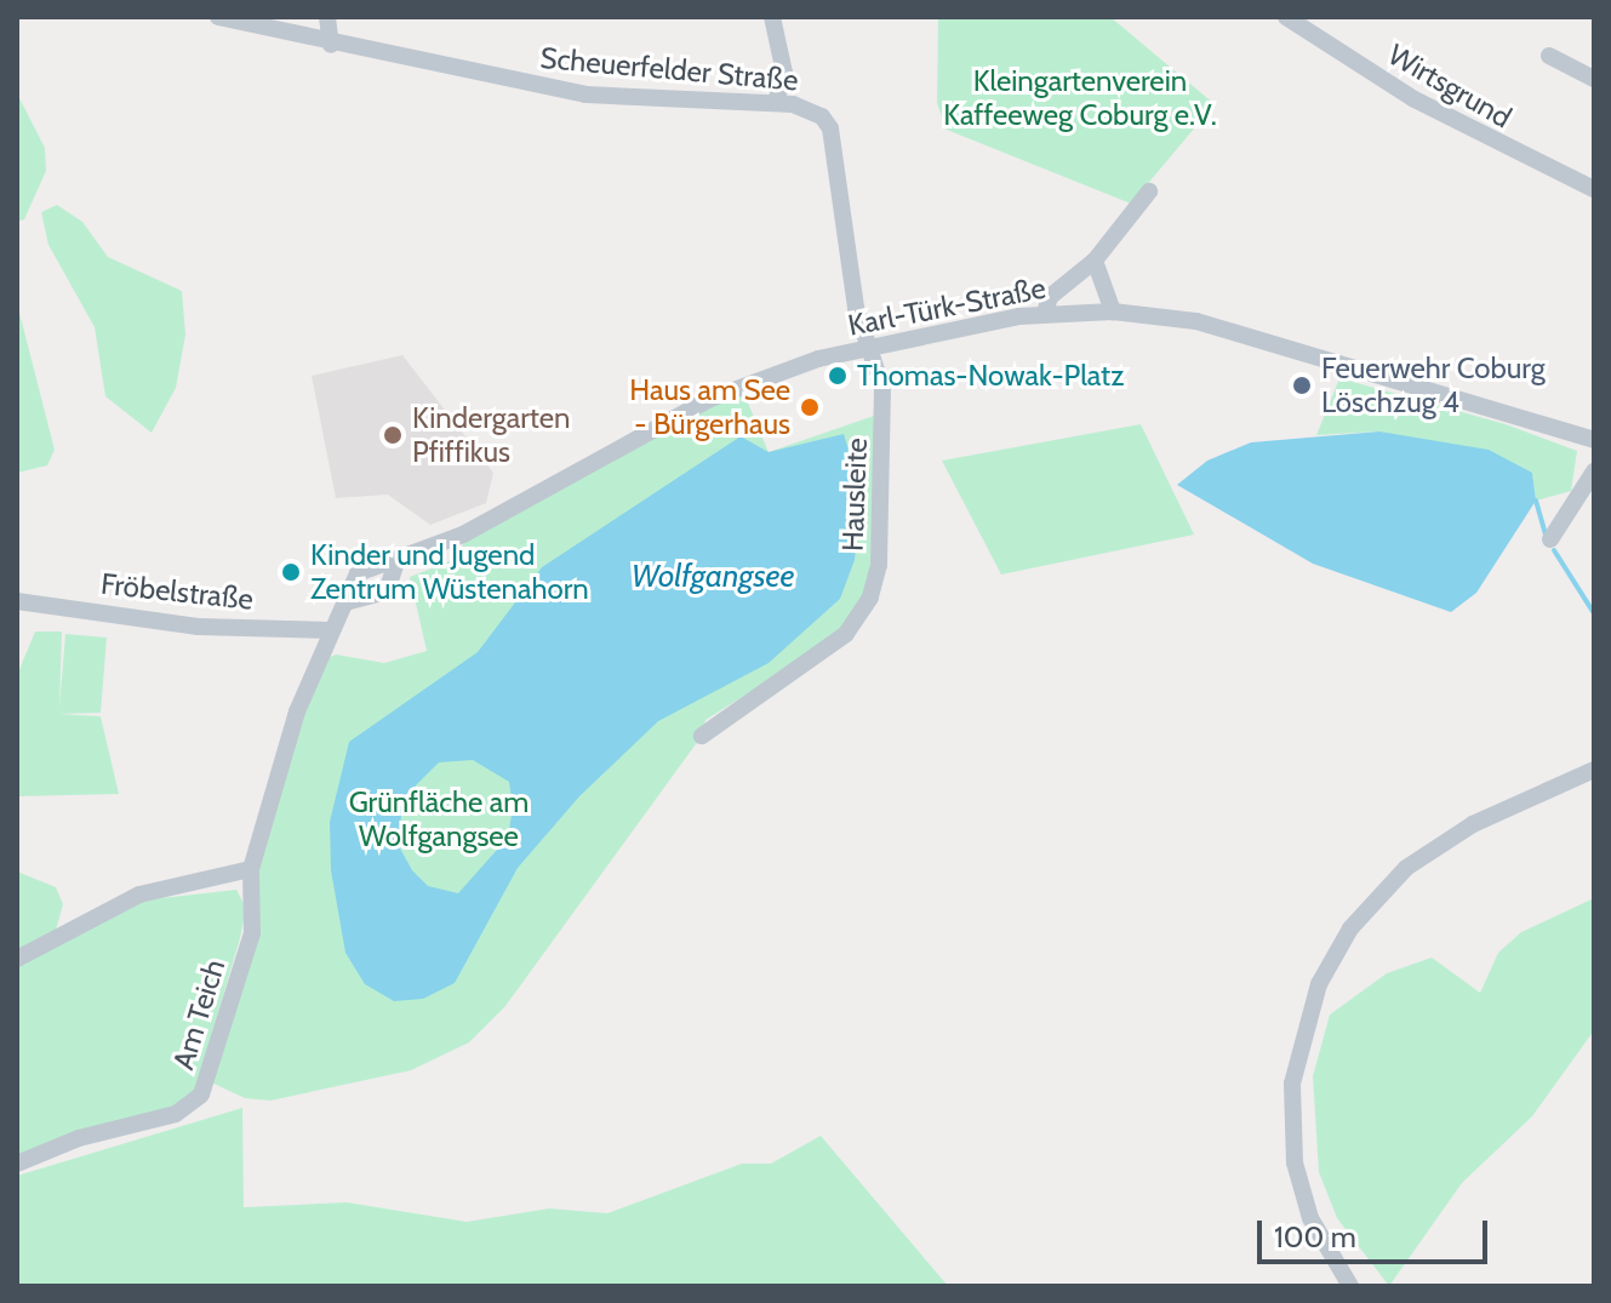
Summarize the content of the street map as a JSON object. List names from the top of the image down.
{
  "streets": {
    "street": [
      "Scheuerfelder Straße",
      "Wirtsgrund",
      "Karl-Türk-Straße",
      "Hausleite",
      "Fröbelstraße",
      "Am Teich"
    ]
  },
  "crossings": [
    ["Scheuerfelder Straße", "Karl-Türk-Straße"],
    ["Scheuerfelder Straße", "Hausleite"],
    ["Karl-Türk-Straße", "Hausleite"],
    ["Karl-Türk-Straße", "Fröbelstraße"],
    ["Karl-Türk-Straße", "Am Teich"]
  ],
  "water": ["Wolfgangsee"],
  "parks": ["Kleingartenverein Kaffeeweg Coburg e.V.", "Grünfläche am Wolfgangsee"],
  "places": [
    "Thomas-Nowak-Platz",
    "Feuerwehr Coburg Löschzug 4",
    "Haus am See - Bürgerhaus",
    "Kindergarten Pfiffikus",
    "Kinder und Jugend Zentrum Wüstenahorn"
  ],
  "scale_bar": "100 m"
}
